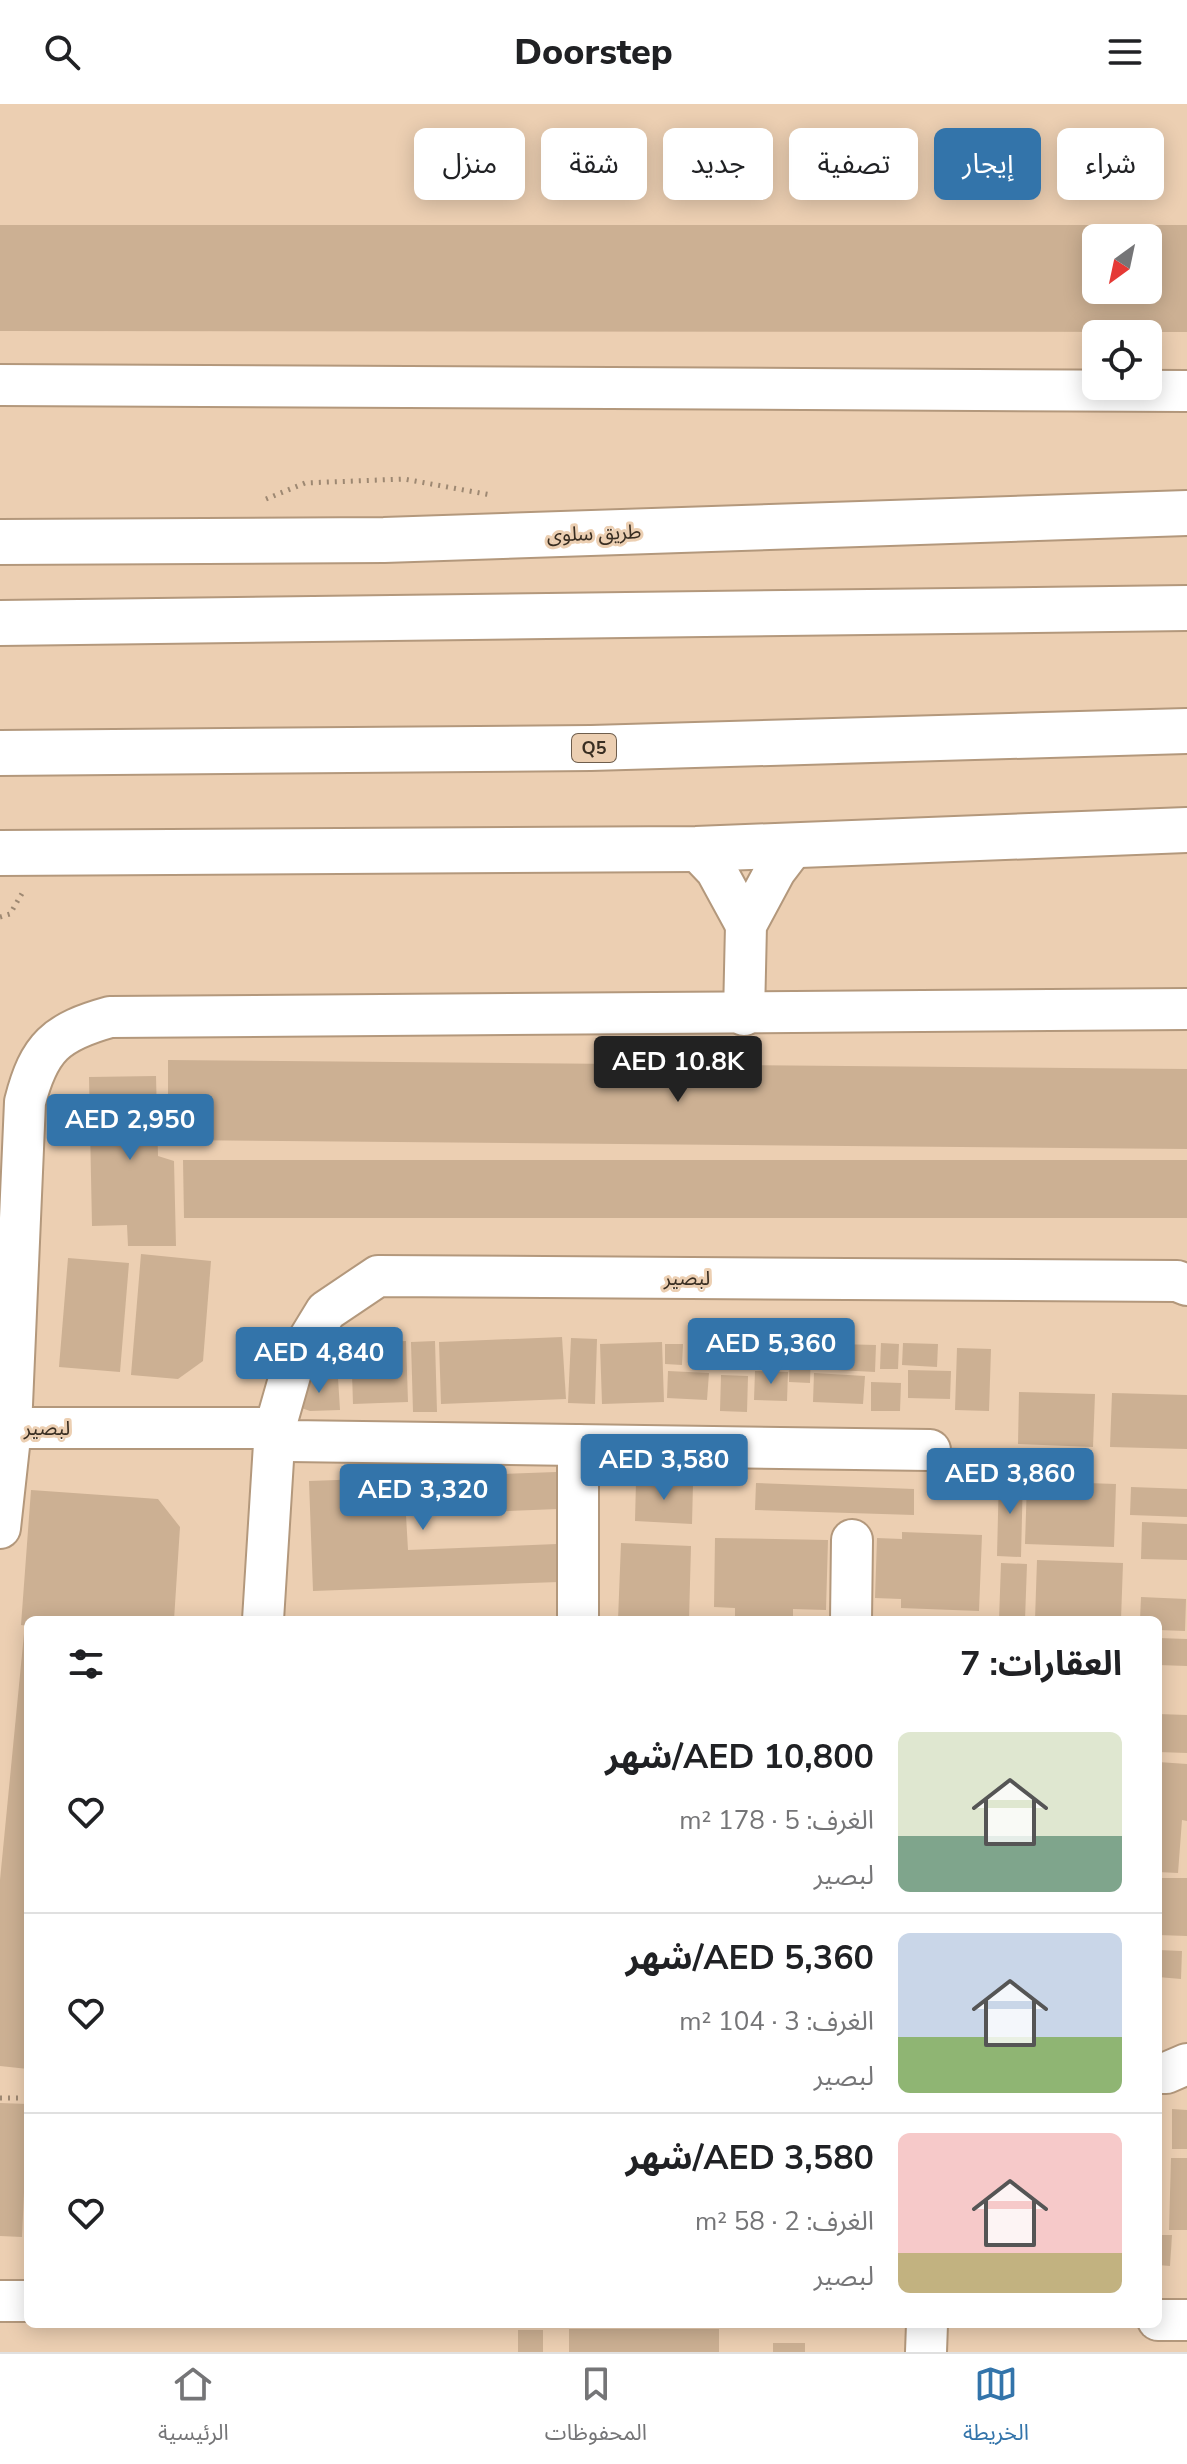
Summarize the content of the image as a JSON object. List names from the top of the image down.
{
  "streets": {
    "main road": ["طريق سلوى", "Q5"],
    "street": ["لبصير"]
  },
  "north": "bottom left",
  "page": {
    "header": "Doorstep",
    "chip": [
      "شراء",
      "إيجار",
      "تصفية",
      "جديد",
      "شقة",
      "منزل"
    ],
    "price": [
      "AED 10.8K",
      "AED 2,950",
      "AED 5,360",
      "AED 4,840",
      "AED 3,580",
      "AED 3,860",
      "AED 3,320"
    ],
    "heading": "العقارات: 7",
    "list": [
      {
        "name": "AED 10,800/شهر",
        "note": "الغرف: 5 · 178 m² · لبصير"
      },
      {
        "name": "AED 5,360/شهر",
        "note": "الغرف: 3 · 104 m² · لبصير"
      },
      {
        "name": "AED 3,580/شهر",
        "note": "الغرف: 2 · 58 m² · لبصير"
      }
    ],
    "tabs": ["الخريطة", "المحفوظات", "الرئيسية"]
  }
}
